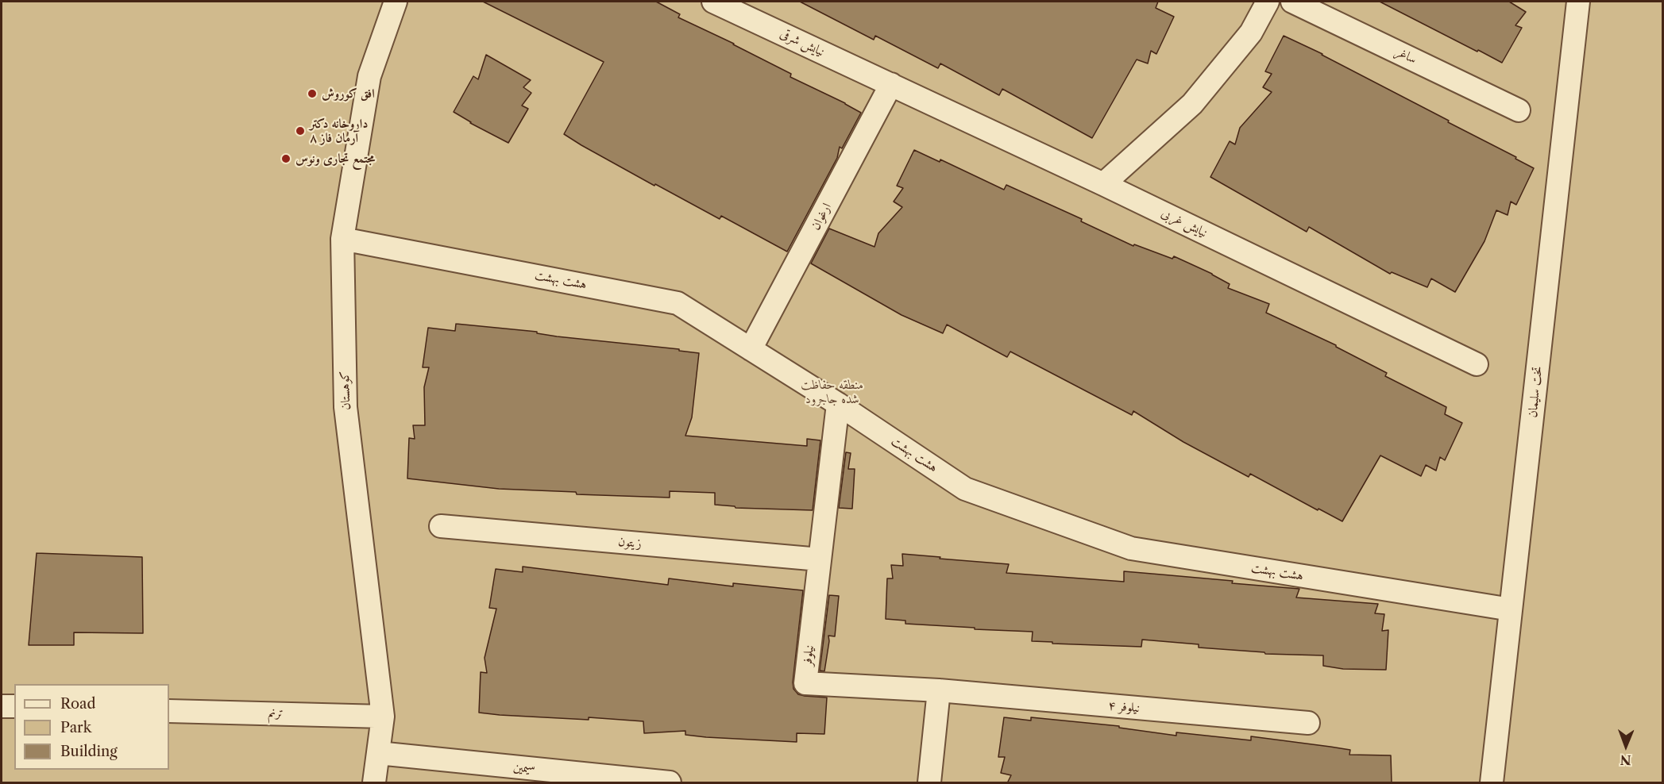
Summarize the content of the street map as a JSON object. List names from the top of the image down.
{
  "streets": {
    "street": [
      "نیایش شرقی",
      "ساغر",
      "ارغوان",
      "نیایش غربی",
      "هشت بهشت",
      "کوهستان",
      "تخت سلیمان",
      "زیتون",
      "نیلوفر",
      "نیلوفر ۴",
      "ترنم",
      "سیمین"
    ]
  },
  "crossings": [
    ["نیایش شرقی", "ارغوان"],
    ["نیایش شرقی", "نیایش غربی"],
    ["ارغوان", "نیایش غربی"],
    ["ارغوان", "هشت بهشت"],
    ["هشت بهشت", "کوهستان"],
    ["هشت بهشت", "تخت سلیمان"],
    ["هشت بهشت", "نیلوفر"],
    ["کوهستان", "ترنم"],
    ["کوهستان", "سیمین"],
    ["زیتون", "نیلوفر"],
    ["نیلوفر", "نیلوفر ۴"]
  ],
  "parks": ["منطقه حفاظت شده جاجرود"],
  "places": ["افق کوروش", "داروخانه دکتر آرمان فاز ۸", "مجتمع تجاری ونوس"],
  "legend": ["Road", "Park", "Building"],
  "north": "bottom"
}
